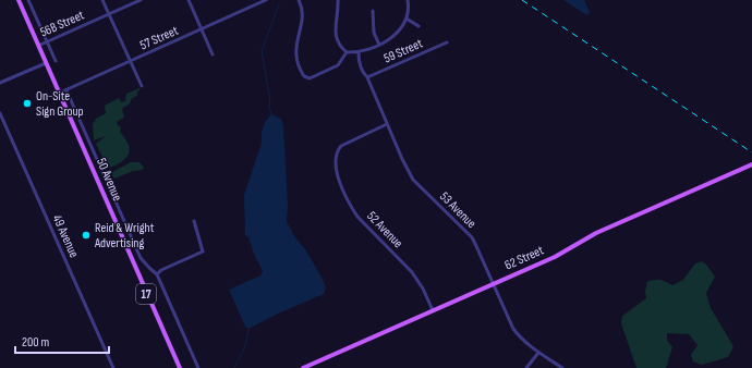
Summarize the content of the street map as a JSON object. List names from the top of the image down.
{
  "streets": {
    "main road": ["50 Avenue", "62 Street", "17"],
    "street": [
      "56B Street",
      "57 Street",
      "59 Street",
      "53 Avenue",
      "52 Avenue",
      "49 Avenue"
    ]
  },
  "crossings": [
    ["56B Street", "50 Avenue"],
    ["57 Street", "50 Avenue"],
    ["59 Street", "53 Avenue"],
    ["53 Avenue", "52 Avenue"],
    ["53 Avenue", "62 Street"],
    ["52 Avenue", "62 Street"]
  ],
  "places": ["On-Site Sign Group", "Reid & Wright Advertising"],
  "scale_bar": "200 m"
}
